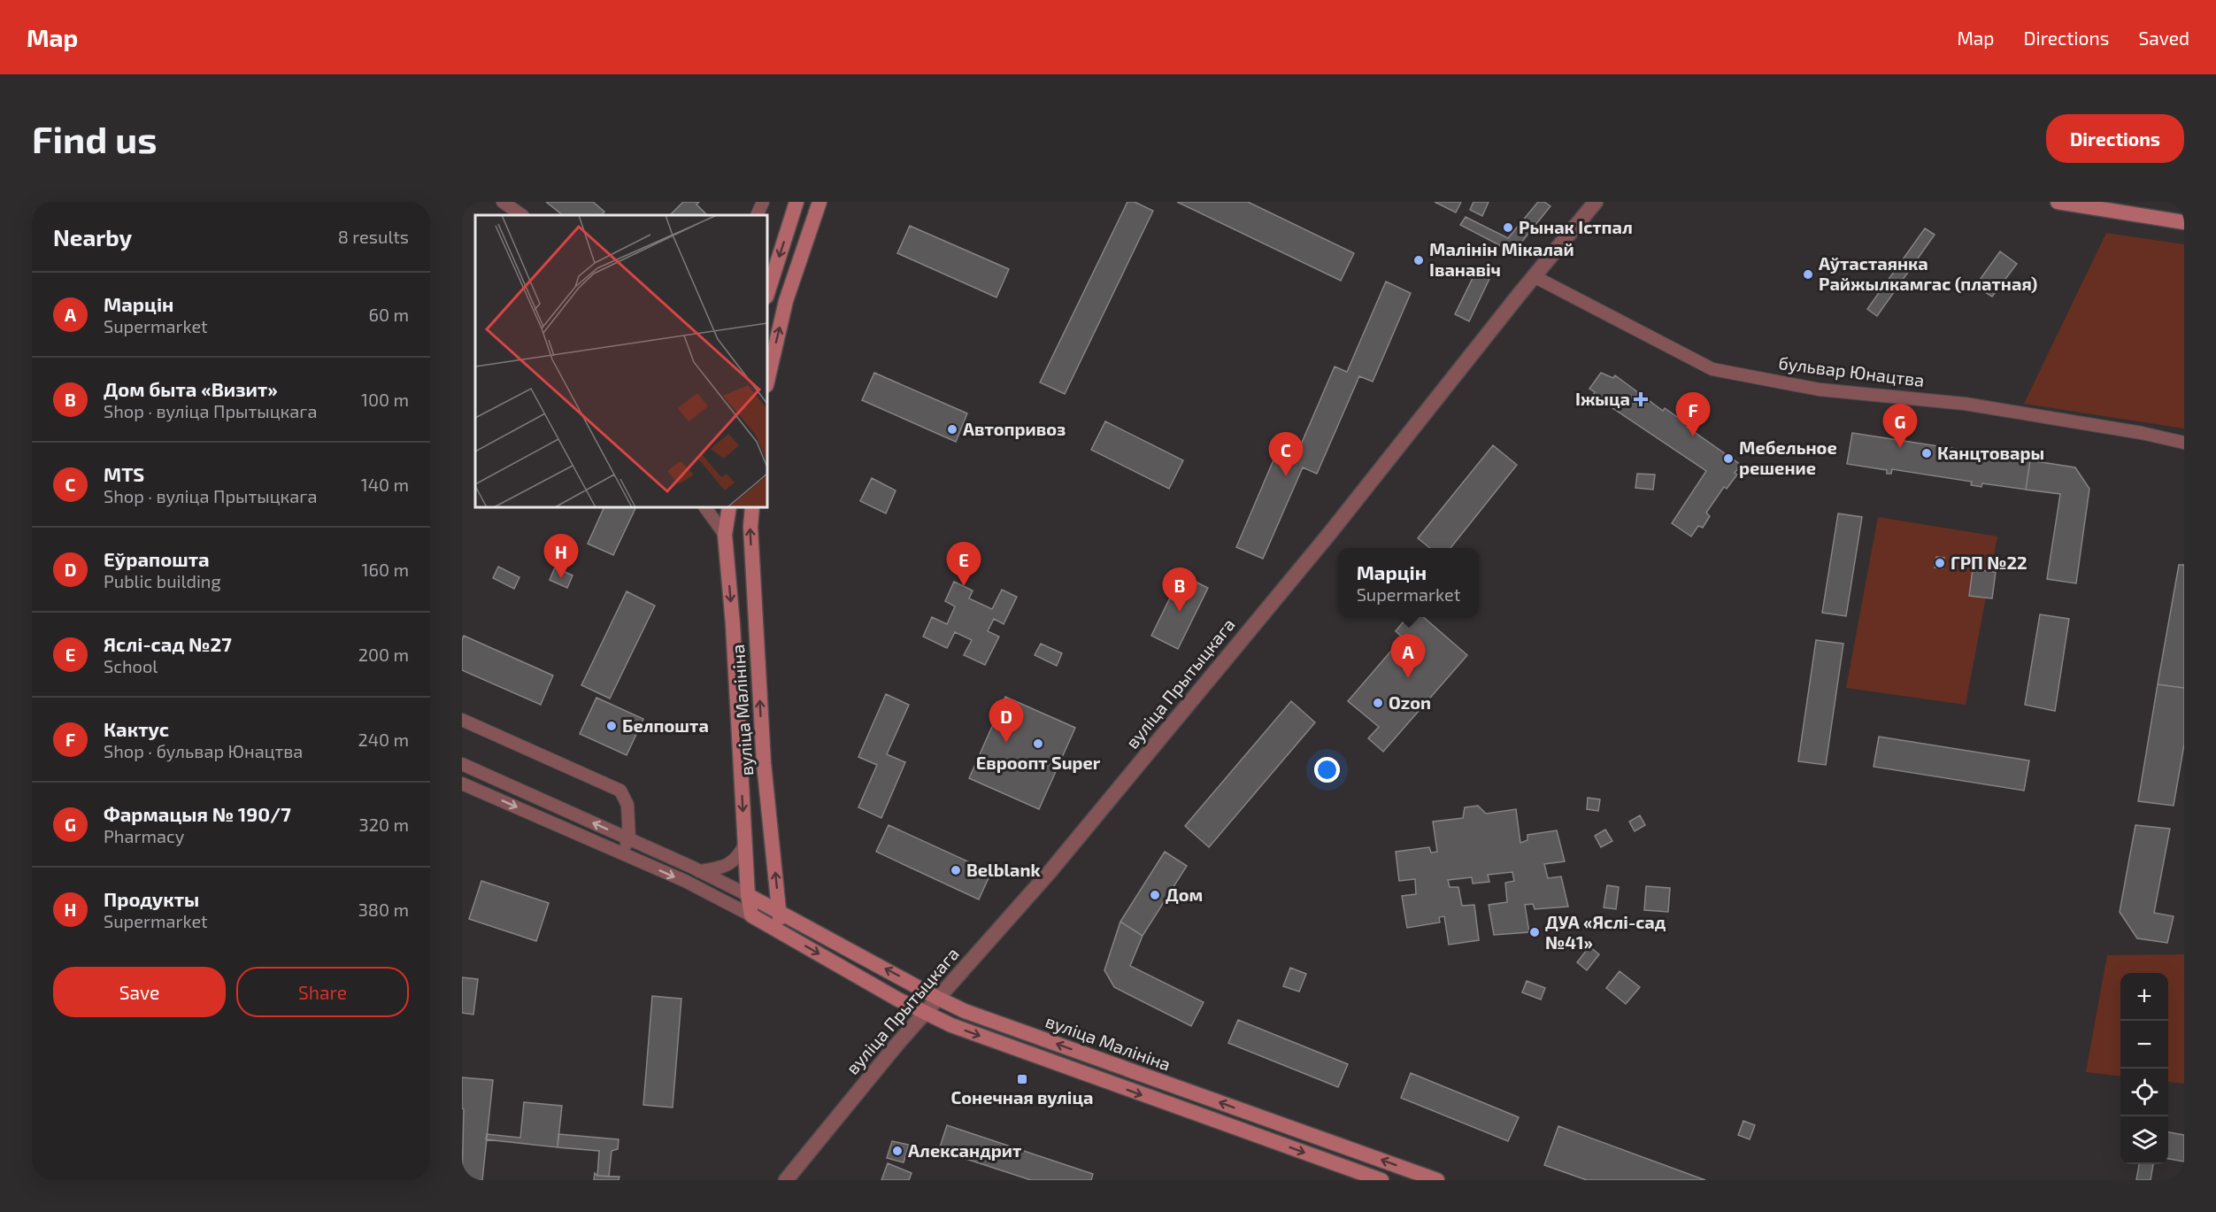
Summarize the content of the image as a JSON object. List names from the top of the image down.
{
  "streets": {
    "main road": ["вуліца Малініна"],
    "street": ["бульвар Юнацтва", "вуліца Прытыцкага"]
  },
  "crossings": [
    ["бульвар Юнацтва", "вуліца Прытыцкага"],
    ["вуліца Прытыцкага", "вуліца Малініна"]
  ],
  "places": {
    "other": [
      "Рынак Істпал",
      "Малінін Мікалай Іванавіч",
      "Аўтастаянка Райжылкамгас (платная)",
      "Автопривоз",
      "Канцтовары",
      "Мебельное решение",
      "ГРП №22",
      "Ozon",
      "Белпошта",
      "Евроопт Super",
      "Belblank",
      "Дом",
      "ДУА «Яслі-сад №41»",
      "Александрит"
    ],
    "health": ["Іжыца"],
    "transit": ["Сонечная вуліца"]
  },
  "page": {
    "header": "Map",
    "nav": ["Map", "Directions", "Saved"],
    "buttons": [
      "Directions",
      ["Save", "Share"]
    ],
    "title": "Find us",
    "heading": ["Nearby", "8 results"],
    "list": [
      {
        "mark": "A",
        "name": "Марцін",
        "note": "Supermarket",
        "value": "60 m"
      },
      {
        "mark": "B",
        "name": "Дом быта «Визит»",
        "note": "Shop · вуліца Прытыцкага",
        "value": "100 m"
      },
      {
        "mark": "C",
        "name": "MTS",
        "note": "Shop · вуліца Прытыцкага",
        "value": "140 m"
      },
      {
        "mark": "D",
        "name": "Еўрапошта",
        "note": "Public building",
        "value": "160 m"
      },
      {
        "mark": "E",
        "name": "Яслі-сад №27",
        "note": "School",
        "value": "200 m"
      },
      {
        "mark": "F",
        "name": "Кактус",
        "note": "Shop · бульвар Юнацтва",
        "value": "240 m"
      },
      {
        "mark": "G",
        "name": "Фармацыя № 190/7",
        "note": "Pharmacy",
        "value": "320 m"
      },
      {
        "mark": "H",
        "name": "Продукты",
        "note": "Supermarket",
        "value": "380 m"
      }
    ],
    "pins": [
      "F",
      "G",
      "C",
      "H",
      "E",
      "B",
      "A",
      "D"
    ],
    "popup": ["Марцін", "Supermarket"],
    "map_buttons": ["+", "−"]
  }
}
